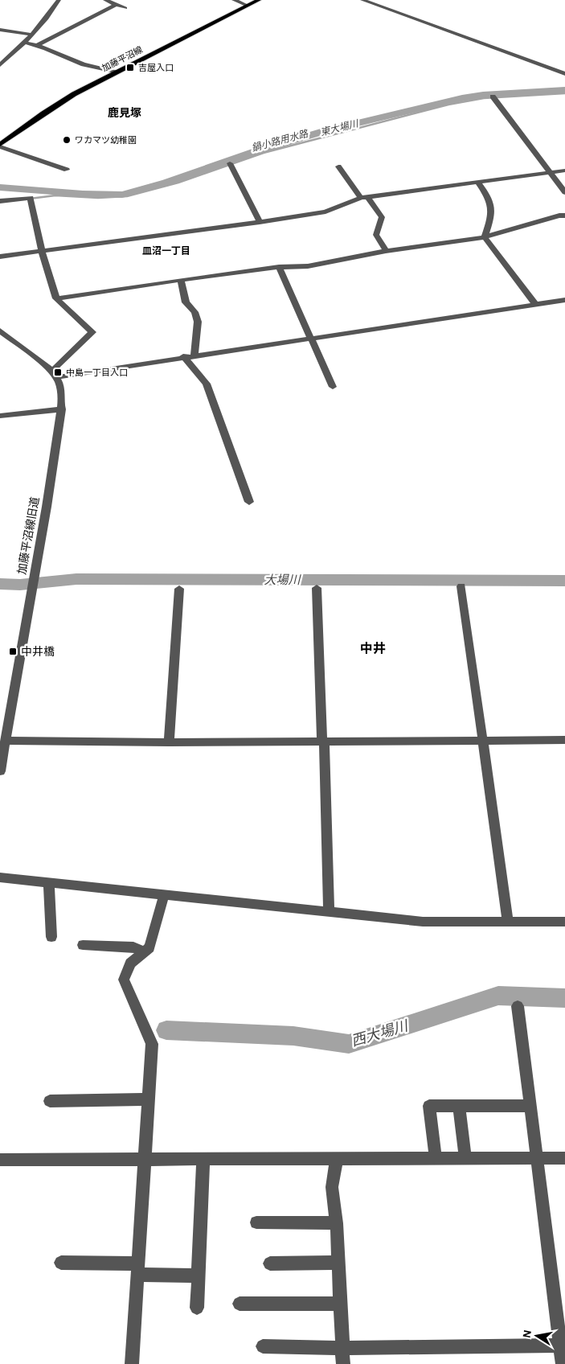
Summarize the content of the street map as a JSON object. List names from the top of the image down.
{
  "streets": {
    "main road": ["加藤平沼線"],
    "street": ["加藤平沼線旧道"]
  },
  "districts": ["鹿見塚", "皿沼一丁目", "中井"],
  "water": [
    "東大場川",
    "鍋小路用水路",
    "大場川",
    "西大場川"
  ],
  "places": {
    "transit": ["吉屋入口", "中島一丁目入口", "中井橋"],
    "other": ["ワカマツ幼稚園"]
  },
  "north": "left"
}
